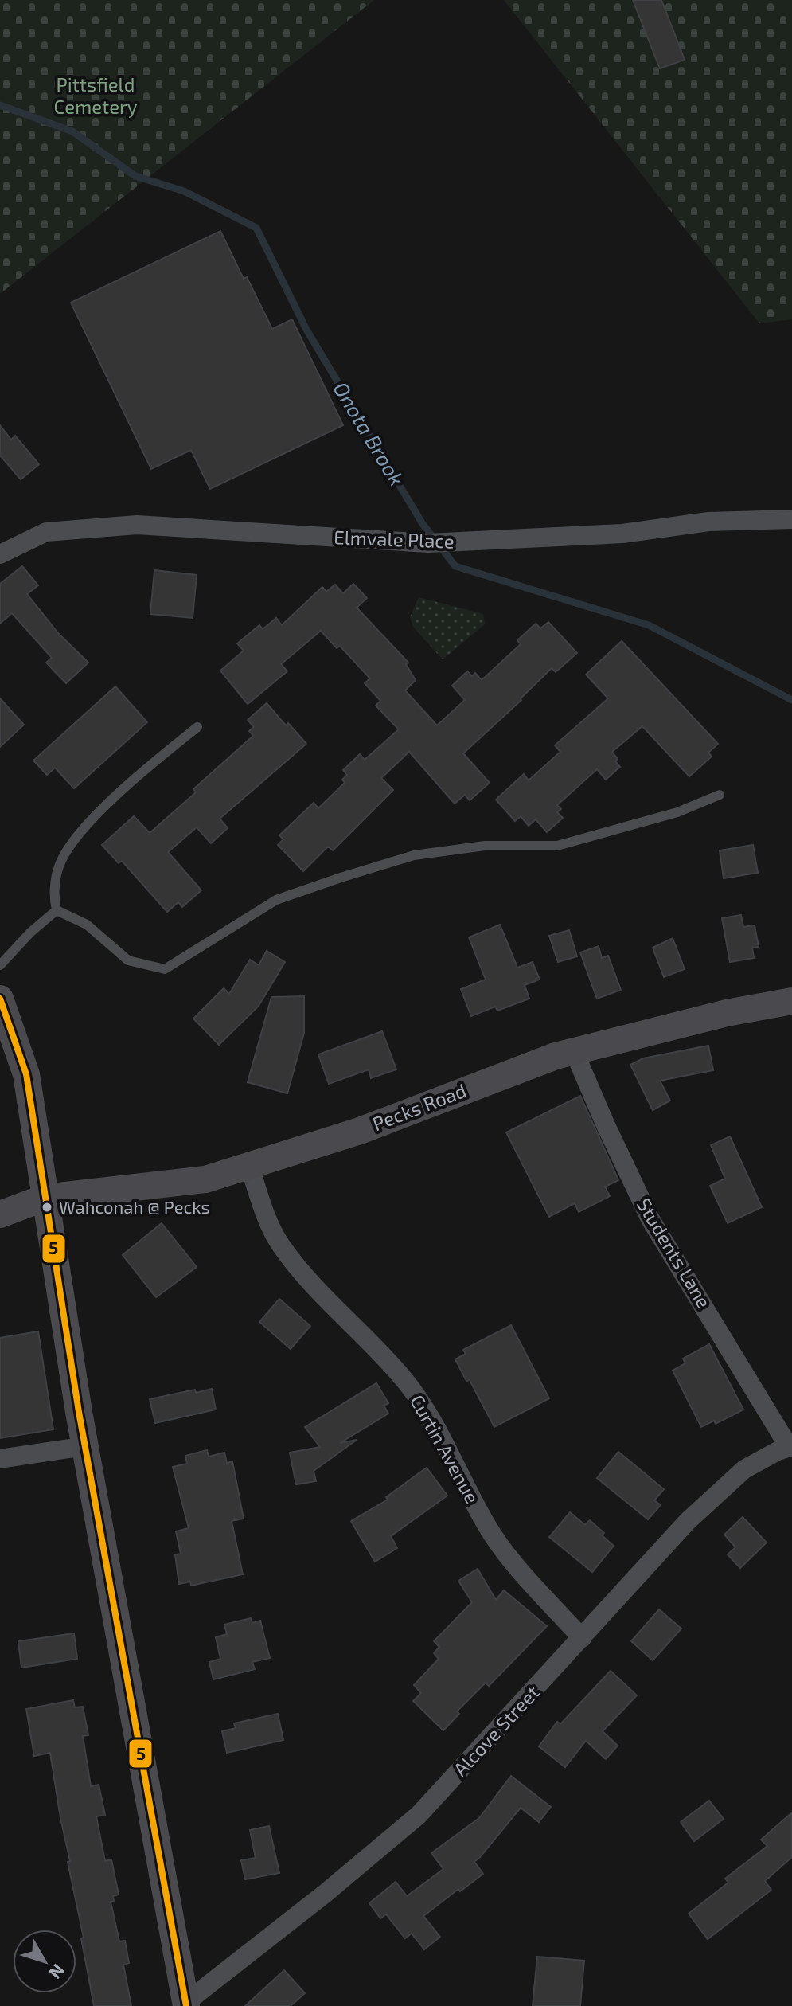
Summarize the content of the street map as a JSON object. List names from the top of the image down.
{
  "streets": {
    "street": [
      "Elmvale Place",
      "Pecks Road",
      "Students Lane",
      "Curtin Avenue",
      "Alcove Street"
    ]
  },
  "crossings": [
    ["Pecks Road", "Students Lane"],
    ["Pecks Road", "Curtin Avenue"],
    ["Students Lane", "Alcove Street"],
    ["Curtin Avenue", "Alcove Street"]
  ],
  "water": ["Onota Brook"],
  "parks": ["Pittsfield Cemetery"],
  "places": ["Wahconah @ Pecks"],
  "lines": ["transit line 5"],
  "north": "bottom right"
}
